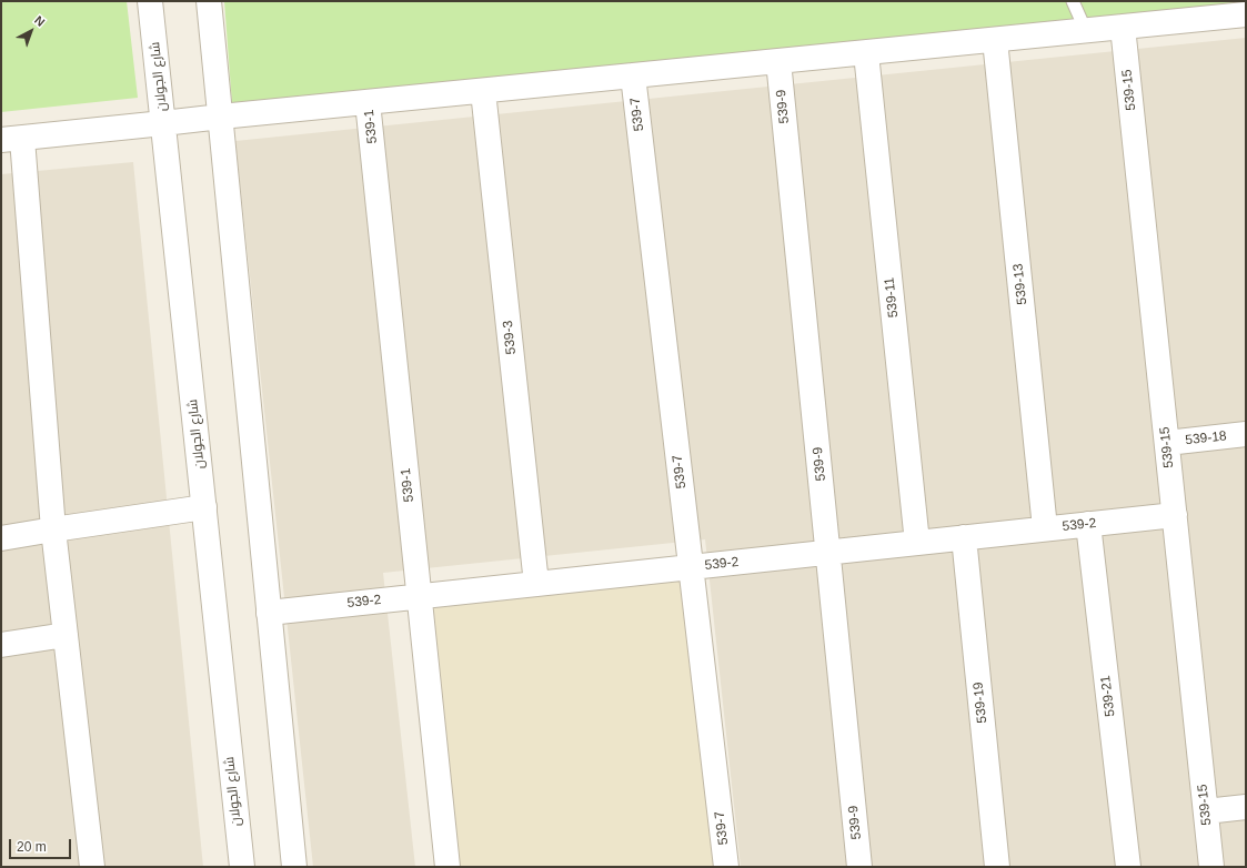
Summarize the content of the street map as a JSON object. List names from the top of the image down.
{
  "streets": {
    "street": [
      "شارع الجولان",
      "539-15",
      "539-9",
      "539-7",
      "539-1",
      "539-13",
      "539-11",
      "539-3",
      "539-18",
      "539-2",
      "539-21",
      "539-19"
    ]
  },
  "crossings": [
    ["539-15", "539-18"],
    ["539-15", "539-2"],
    ["539-9", "539-2"],
    ["539-7", "539-2"],
    ["539-1", "539-2"],
    ["539-13", "539-2"],
    ["539-11", "539-2"],
    ["539-3", "539-2"],
    ["539-2", "539-21"],
    ["539-2", "539-19"]
  ],
  "scale_bar": "20 m",
  "north": "top right"
}
